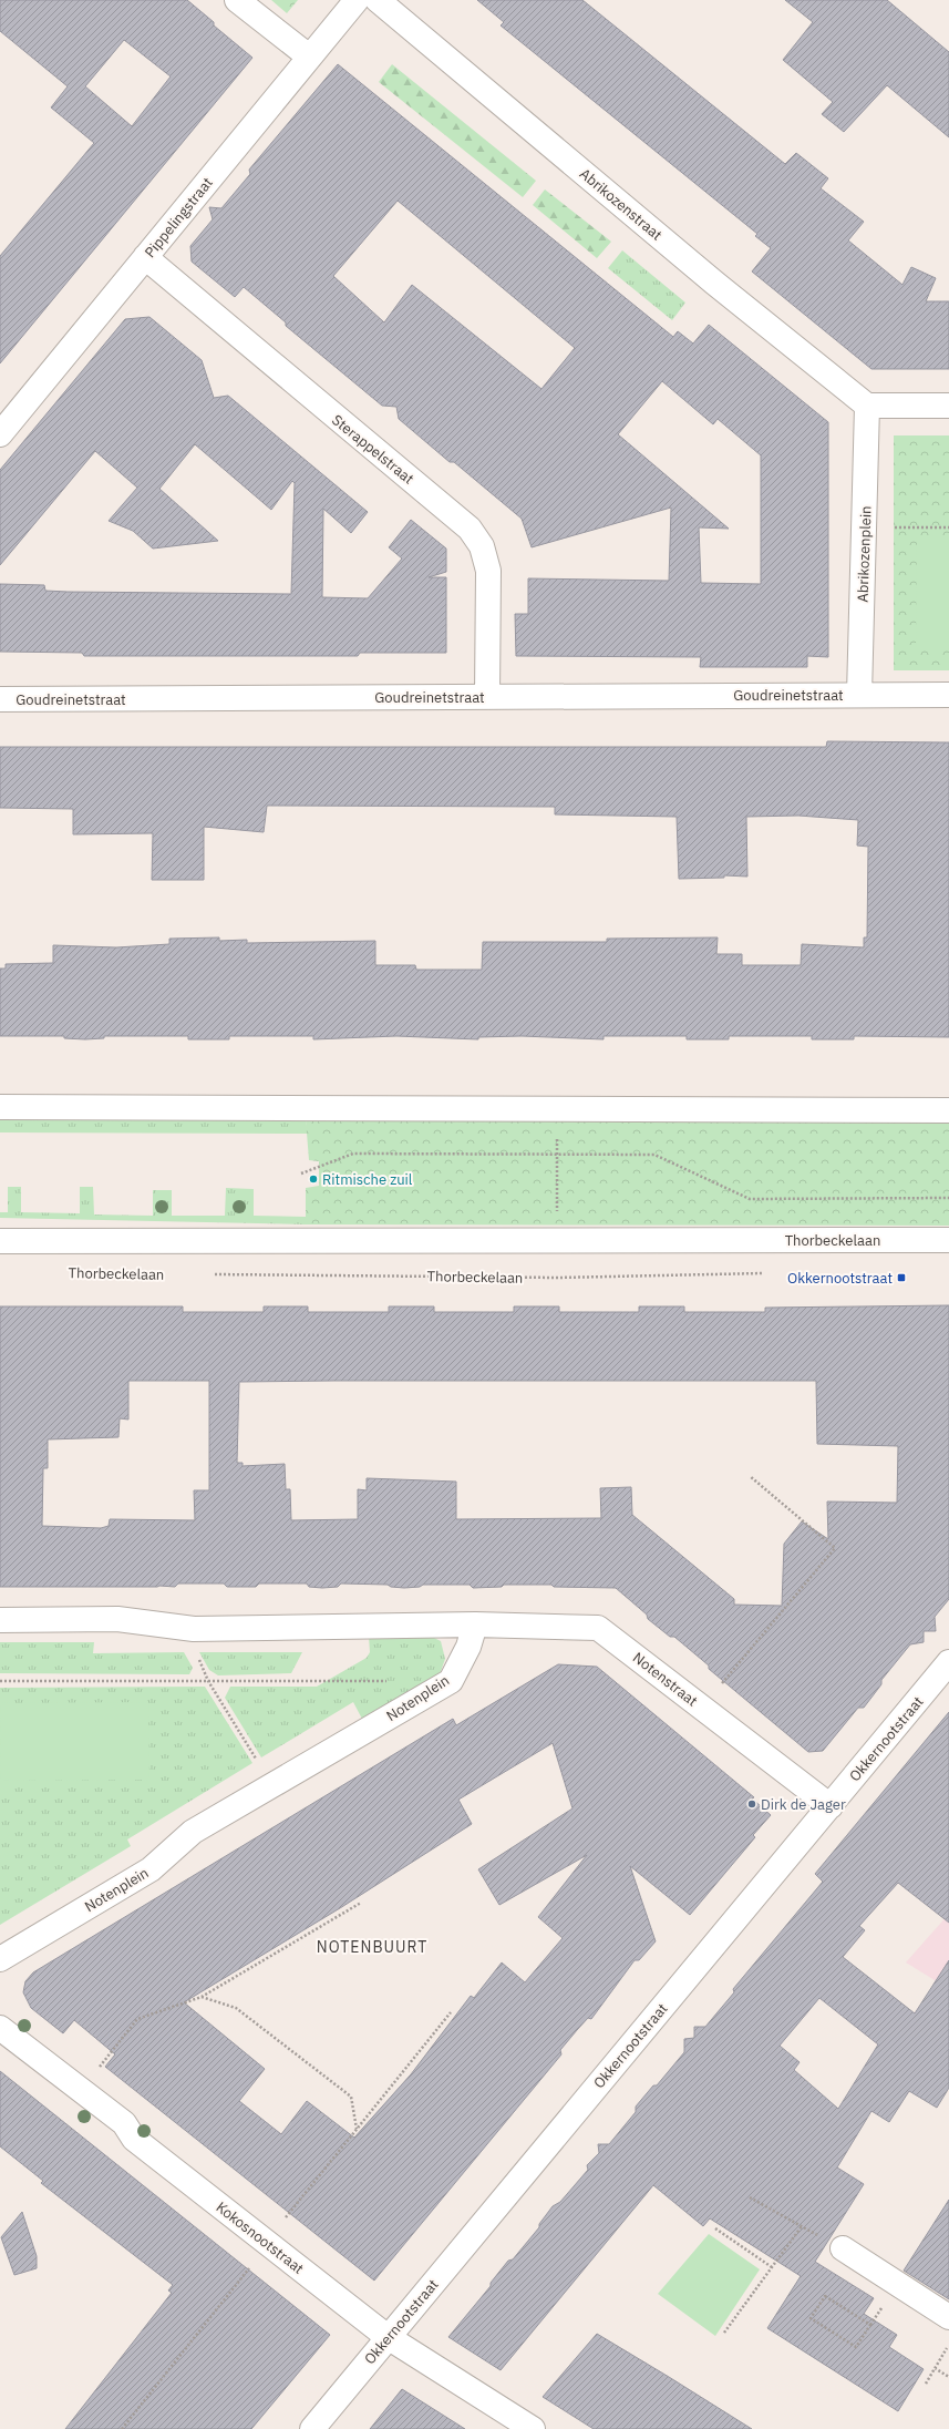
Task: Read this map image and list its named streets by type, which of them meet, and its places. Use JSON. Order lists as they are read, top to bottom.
{
  "streets": {
    "street": [
      "Abrikozenstraat",
      "Pippelingstraat",
      "Sterappelstraat",
      "Abrikozenplein",
      "Goudreinetstraat",
      "Thorbeckelaan",
      "Notenstraat",
      "Notenplein",
      "Okkernootstraat",
      "Kokosnootstraat"
    ]
  },
  "crossings": [
    ["Abrikozenstraat", "Abrikozenplein"],
    ["Pippelingstraat", "Sterappelstraat"],
    ["Sterappelstraat", "Goudreinetstraat"],
    ["Abrikozenplein", "Goudreinetstraat"],
    ["Notenstraat", "Notenplein"],
    ["Notenstraat", "Okkernootstraat"],
    ["Okkernootstraat", "Kokosnootstraat"]
  ],
  "districts": ["NOTENBUURT"],
  "places": {
    "other": ["Ritmische zuil", "Dirk de Jager"],
    "transit": ["Okkernootstraat"]
  }
}
